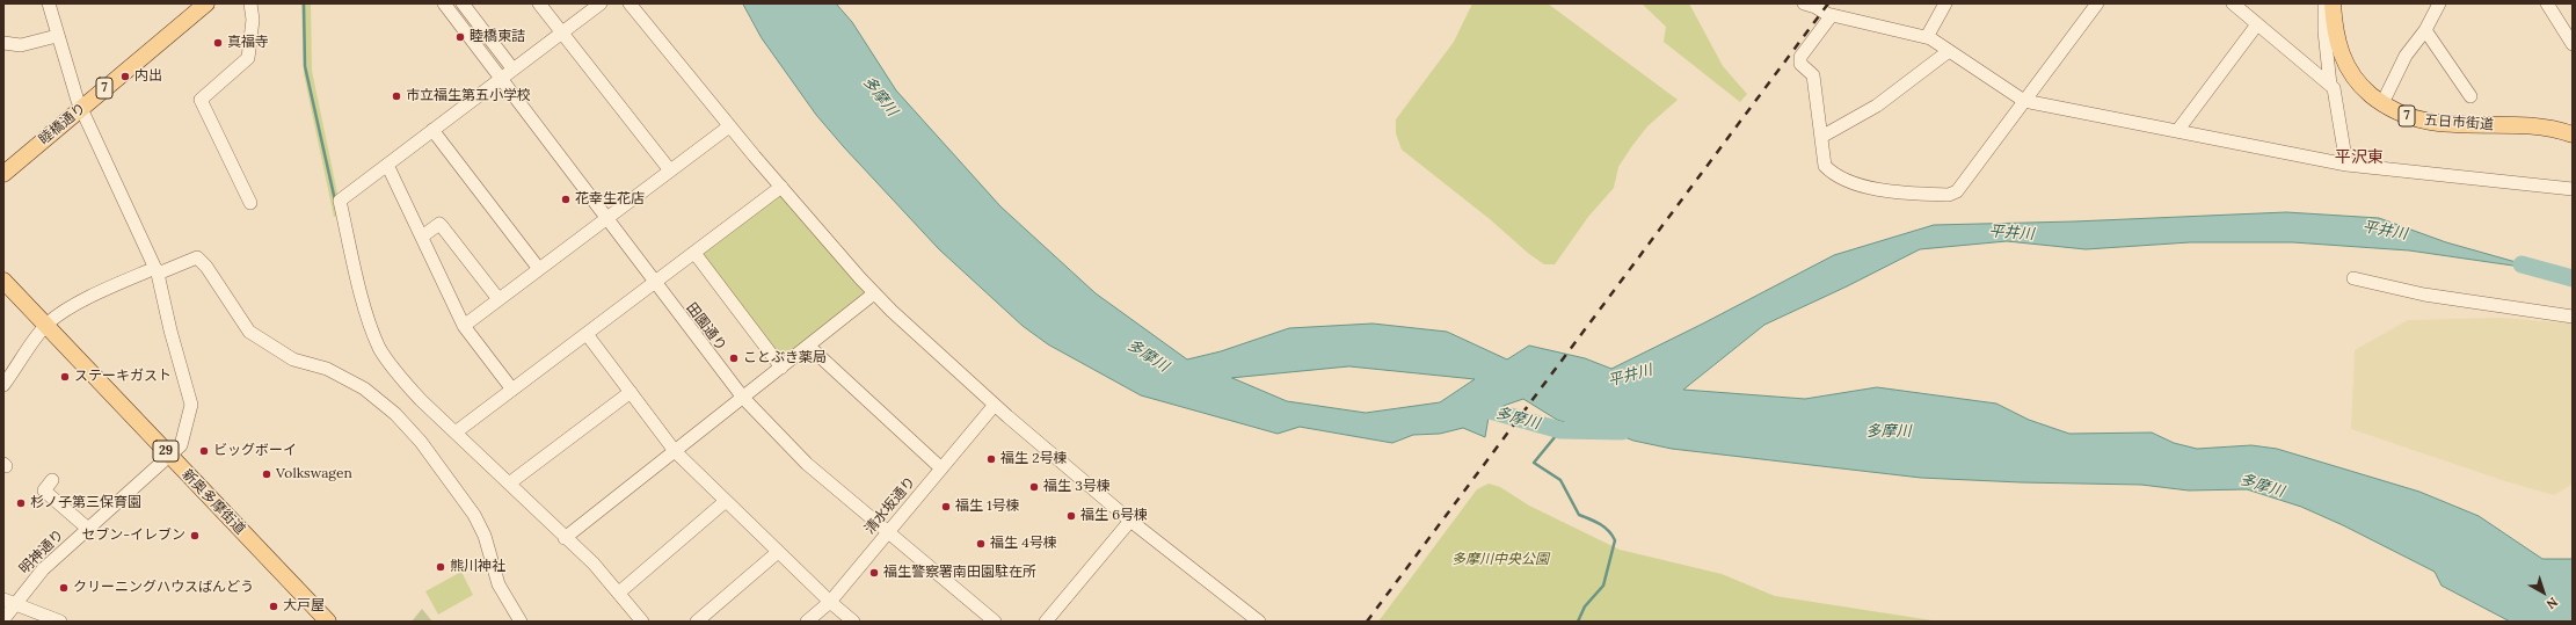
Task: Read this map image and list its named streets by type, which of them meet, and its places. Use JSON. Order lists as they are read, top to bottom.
{
  "streets": {
    "main road": [
      "7",
      "五日市街道",
      "睦橋通り",
      "29",
      "新奥多摩街道"
    ],
    "street": ["田園通り", "清水坂通り", "明神通り"]
  },
  "crossings": [
    ["睦橋通り", "明神通り"],
    ["田園通り", "清水坂通り"],
    ["新奥多摩街道", "明神通り"]
  ],
  "districts": ["平沢東"],
  "water": ["多摩川", "平井川"],
  "parks": ["多摩川中央公園"],
  "places": [
    "睦橋東詰",
    "真福寺",
    "内出",
    "市立福生第五小学校",
    "花幸生花店",
    "ことぶき薬局",
    "ステーキガスト",
    "ビッグボーイ",
    "福生 2号棟",
    "Volkswagen",
    "福生 3号棟",
    "杉ノ子第三保育園",
    "福生 1号棟",
    "福生 6号棟",
    "セブン-イレブン",
    "福生 4号棟",
    "熊川神社",
    "福生警察署南田園駐在所",
    "クリーニングハウスばんどう",
    "大戸屋"
  ],
  "north": "bottom right"
}
